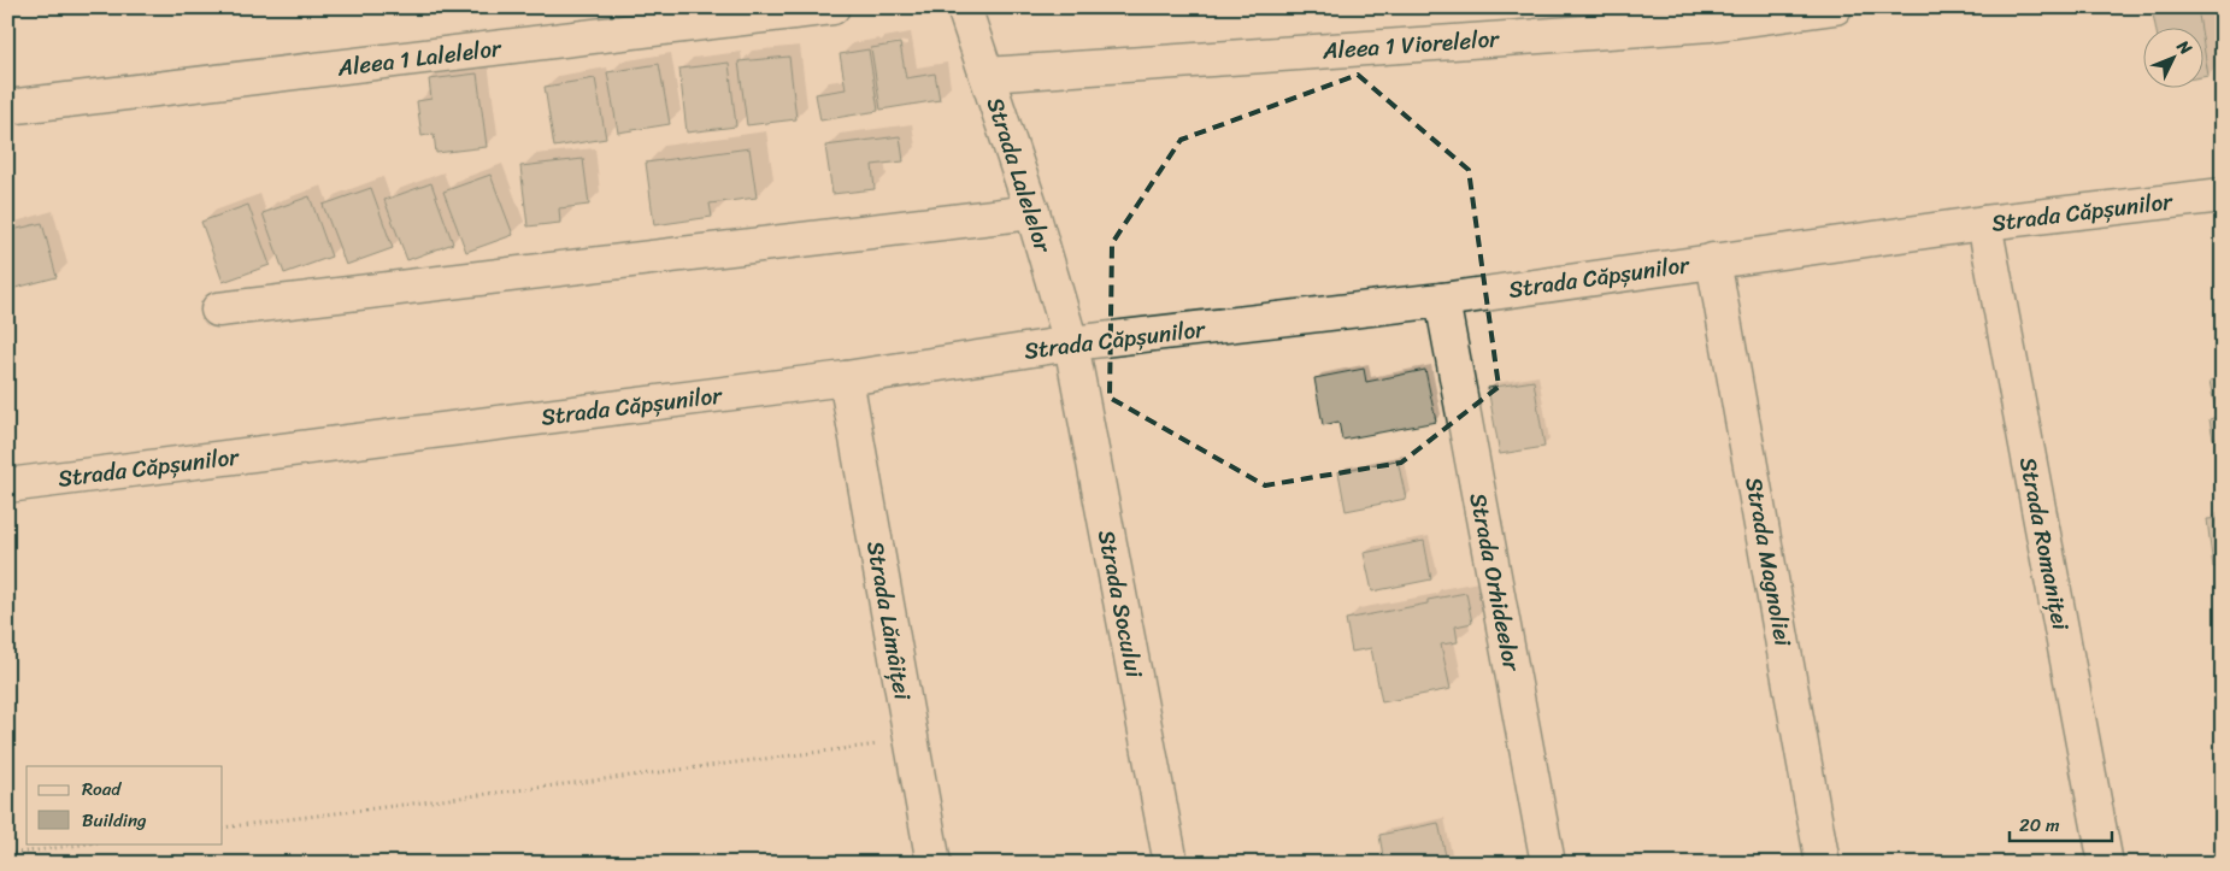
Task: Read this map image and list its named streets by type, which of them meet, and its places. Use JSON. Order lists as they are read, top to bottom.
{
  "streets": {
    "street": [
      "Aleea 1 Viorelelor",
      "Aleea 1 Lalelelor",
      "Strada Lalelelor",
      "Strada Căpșunilor",
      "Strada Romaniței",
      "Strada Magnoliei",
      "Strada Orhideelor",
      "Strada Socului",
      "Strada Lămâiței"
    ]
  },
  "crossings": [
    ["Aleea 1 Viorelelor", "Strada Lalelelor"],
    ["Strada Lalelelor", "Strada Căpșunilor"],
    ["Strada Lalelelor", "Strada Socului"],
    ["Strada Căpșunilor", "Strada Romaniței"],
    ["Strada Căpșunilor", "Strada Magnoliei"],
    ["Strada Căpșunilor", "Strada Orhideelor"],
    ["Strada Căpșunilor", "Strada Socului"],
    ["Strada Căpșunilor", "Strada Lămâiței"]
  ],
  "legend": ["Road", "Building"],
  "scale_bar": "20 m",
  "north": "top right"
}
